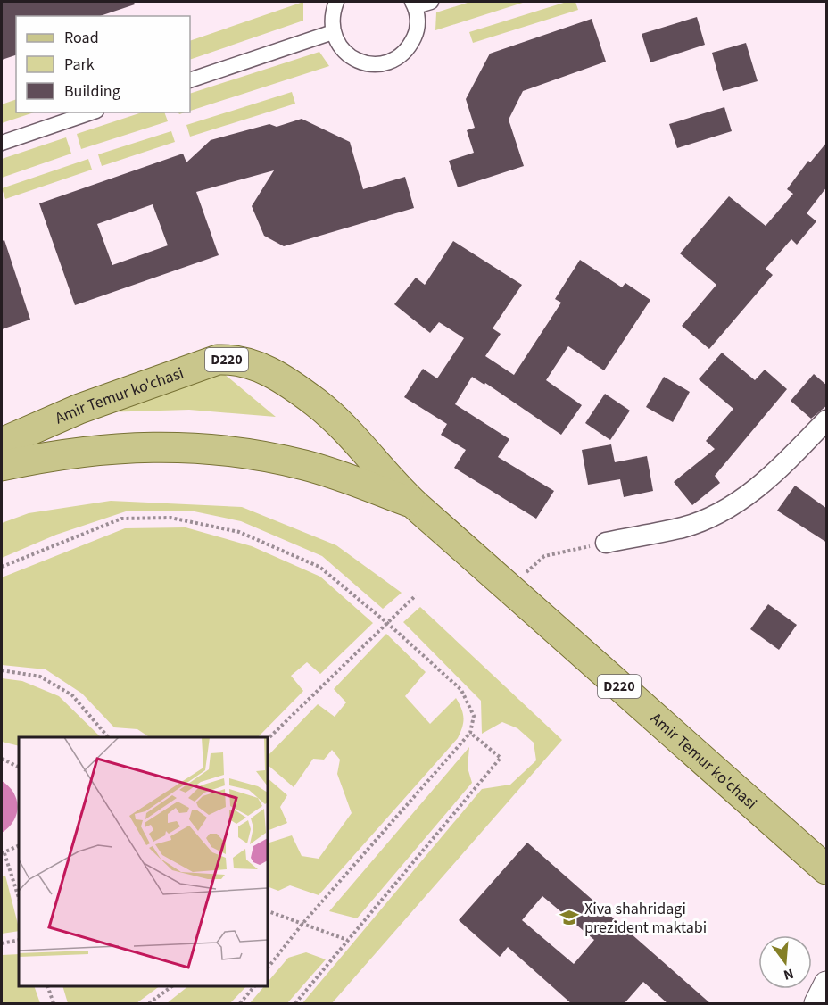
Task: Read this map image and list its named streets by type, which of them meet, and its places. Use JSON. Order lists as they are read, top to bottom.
{
  "streets": {
    "main road": ["D220", "Amir Temur ko'chasi"]
  },
  "places": {
    "school or university": ["Xiva shahridagi prezident maktabi"]
  },
  "legend": ["Road", "Park", "Building"],
  "north": "bottom"
}
